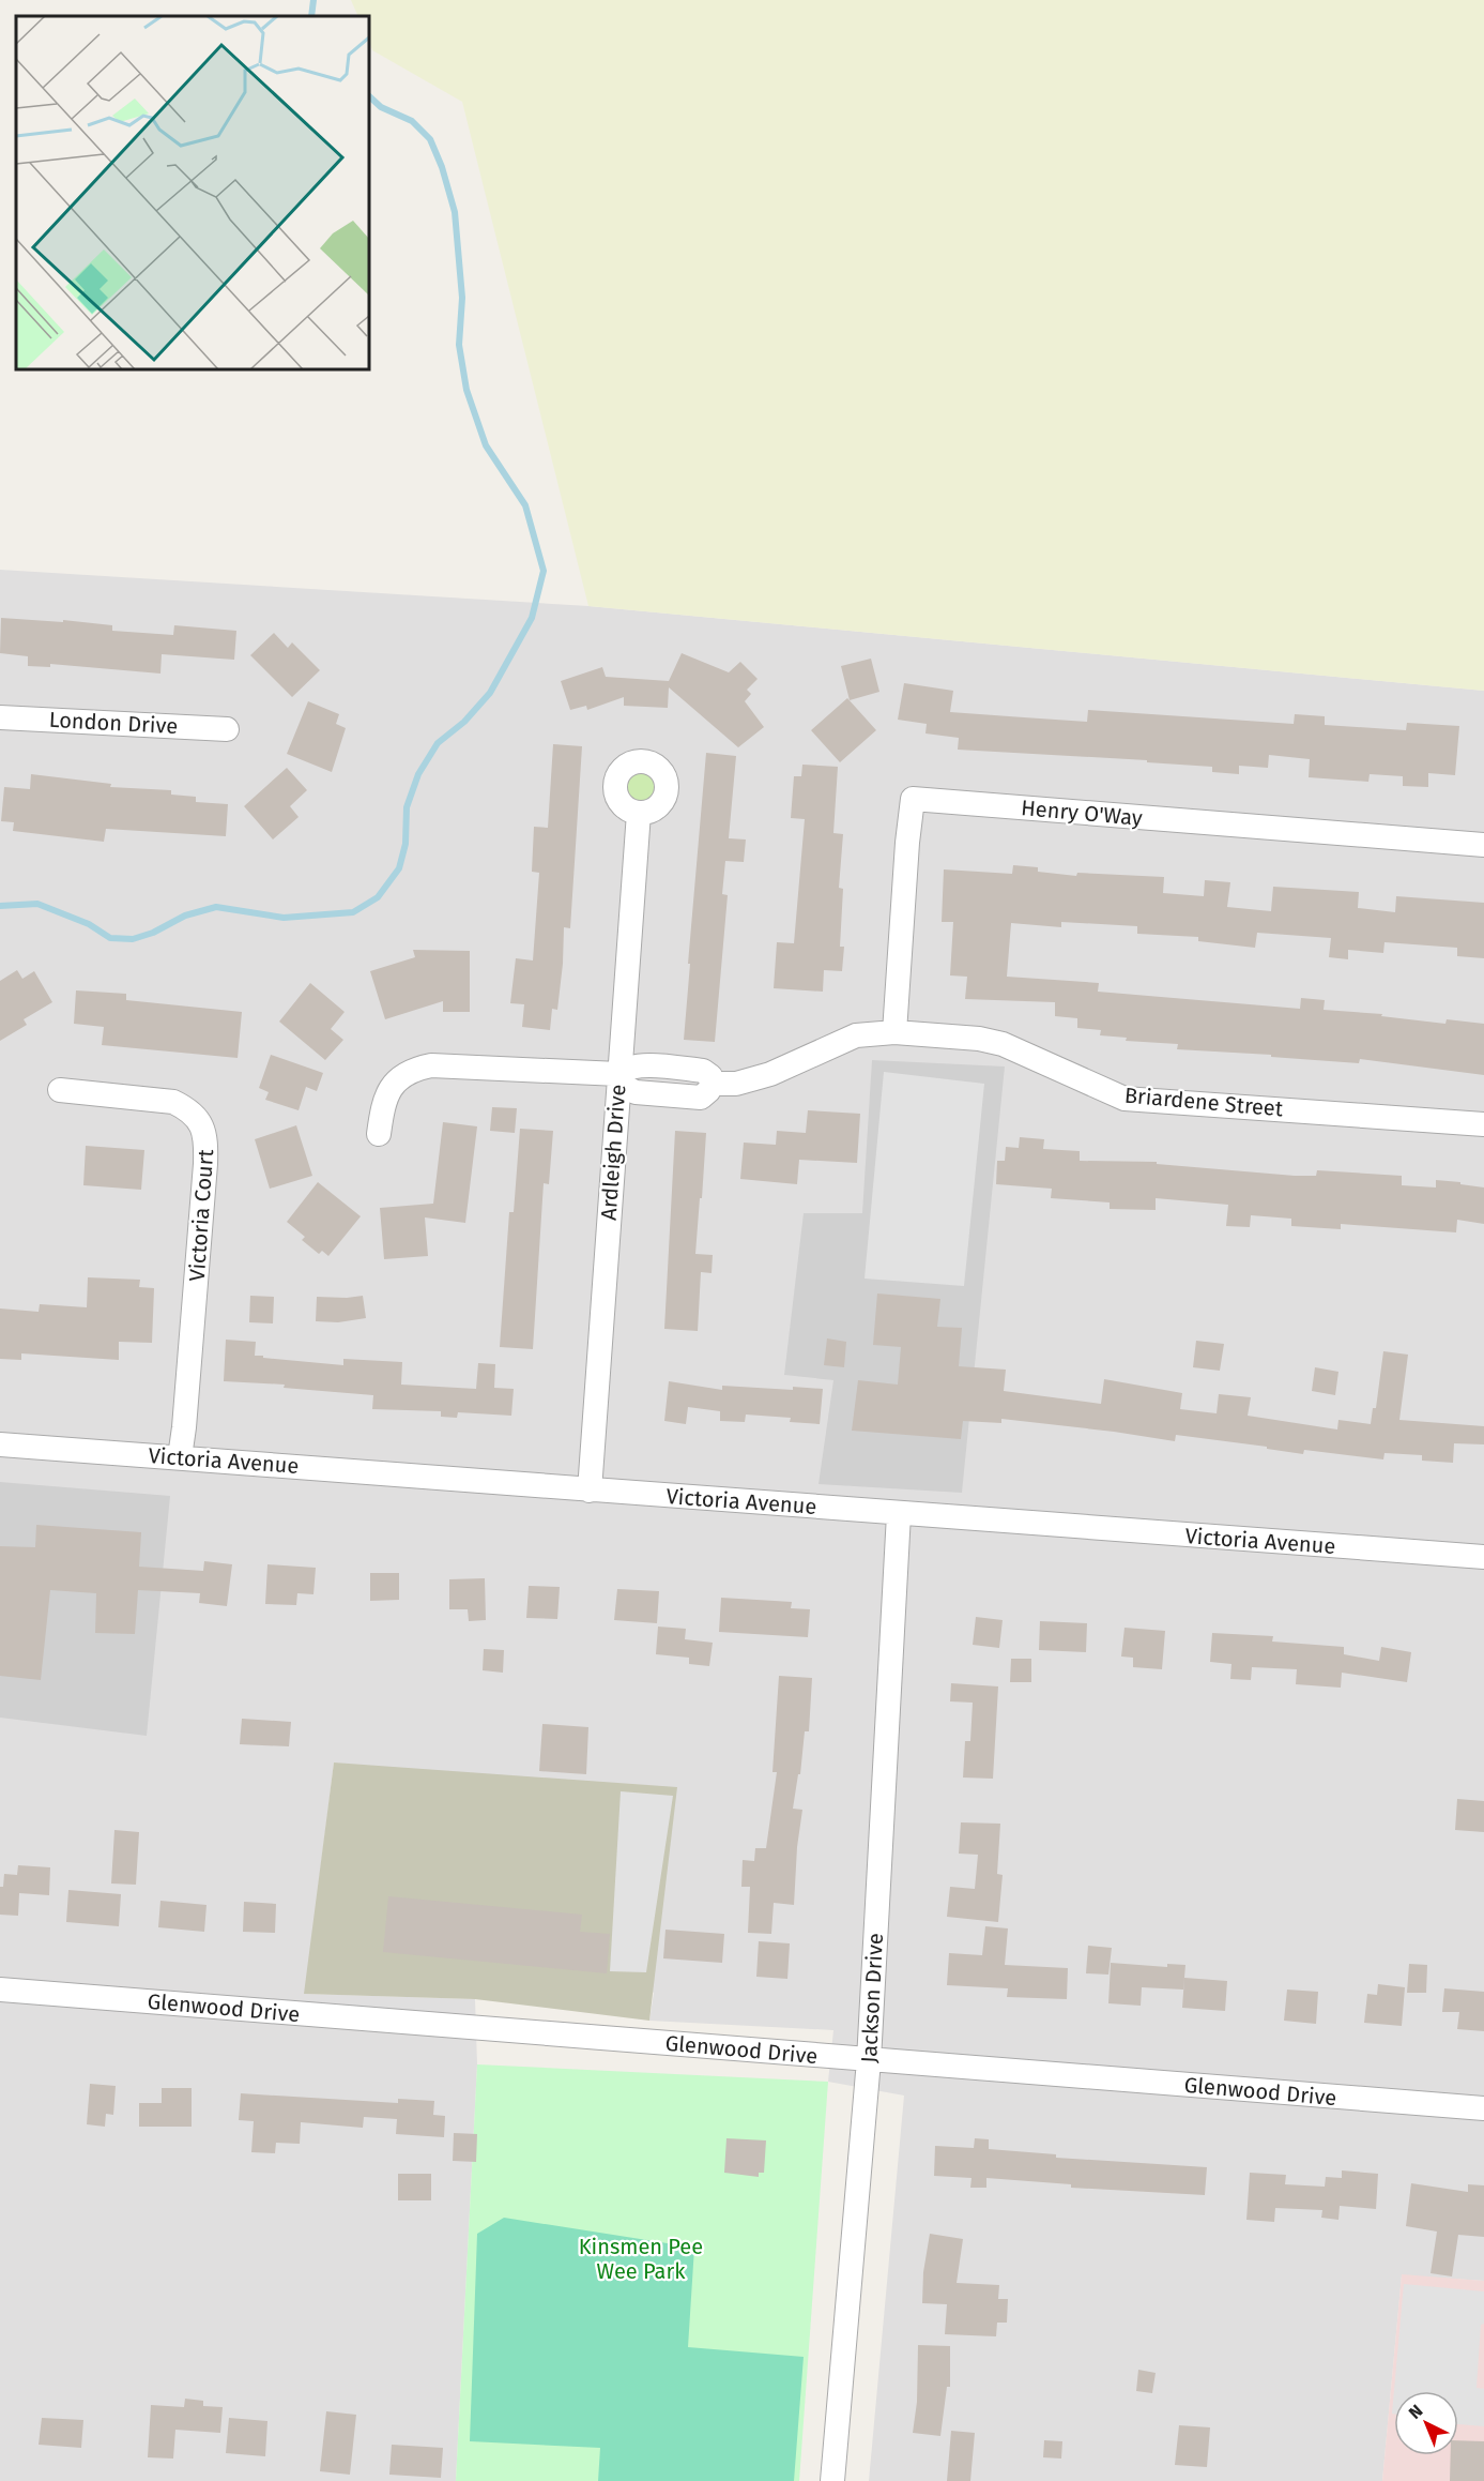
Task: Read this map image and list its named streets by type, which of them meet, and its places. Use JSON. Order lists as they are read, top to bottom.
{
  "streets": {
    "street": [
      "London Drive",
      "Henry O'Way",
      "Briardene Street",
      "Ardleigh Drive",
      "Victoria Court",
      "Victoria Avenue",
      "Jackson Drive",
      "Glenwood Drive"
    ]
  },
  "crossings": [
    ["Henry O'Way", "Briardene Street"],
    ["Briardene Street", "Ardleigh Drive"],
    ["Ardleigh Drive", "Victoria Avenue"],
    ["Victoria Court", "Victoria Avenue"],
    ["Victoria Avenue", "Jackson Drive"],
    ["Jackson Drive", "Glenwood Drive"]
  ],
  "parks": ["Kinsmen Pee Wee Park"],
  "north": "top left"
}
